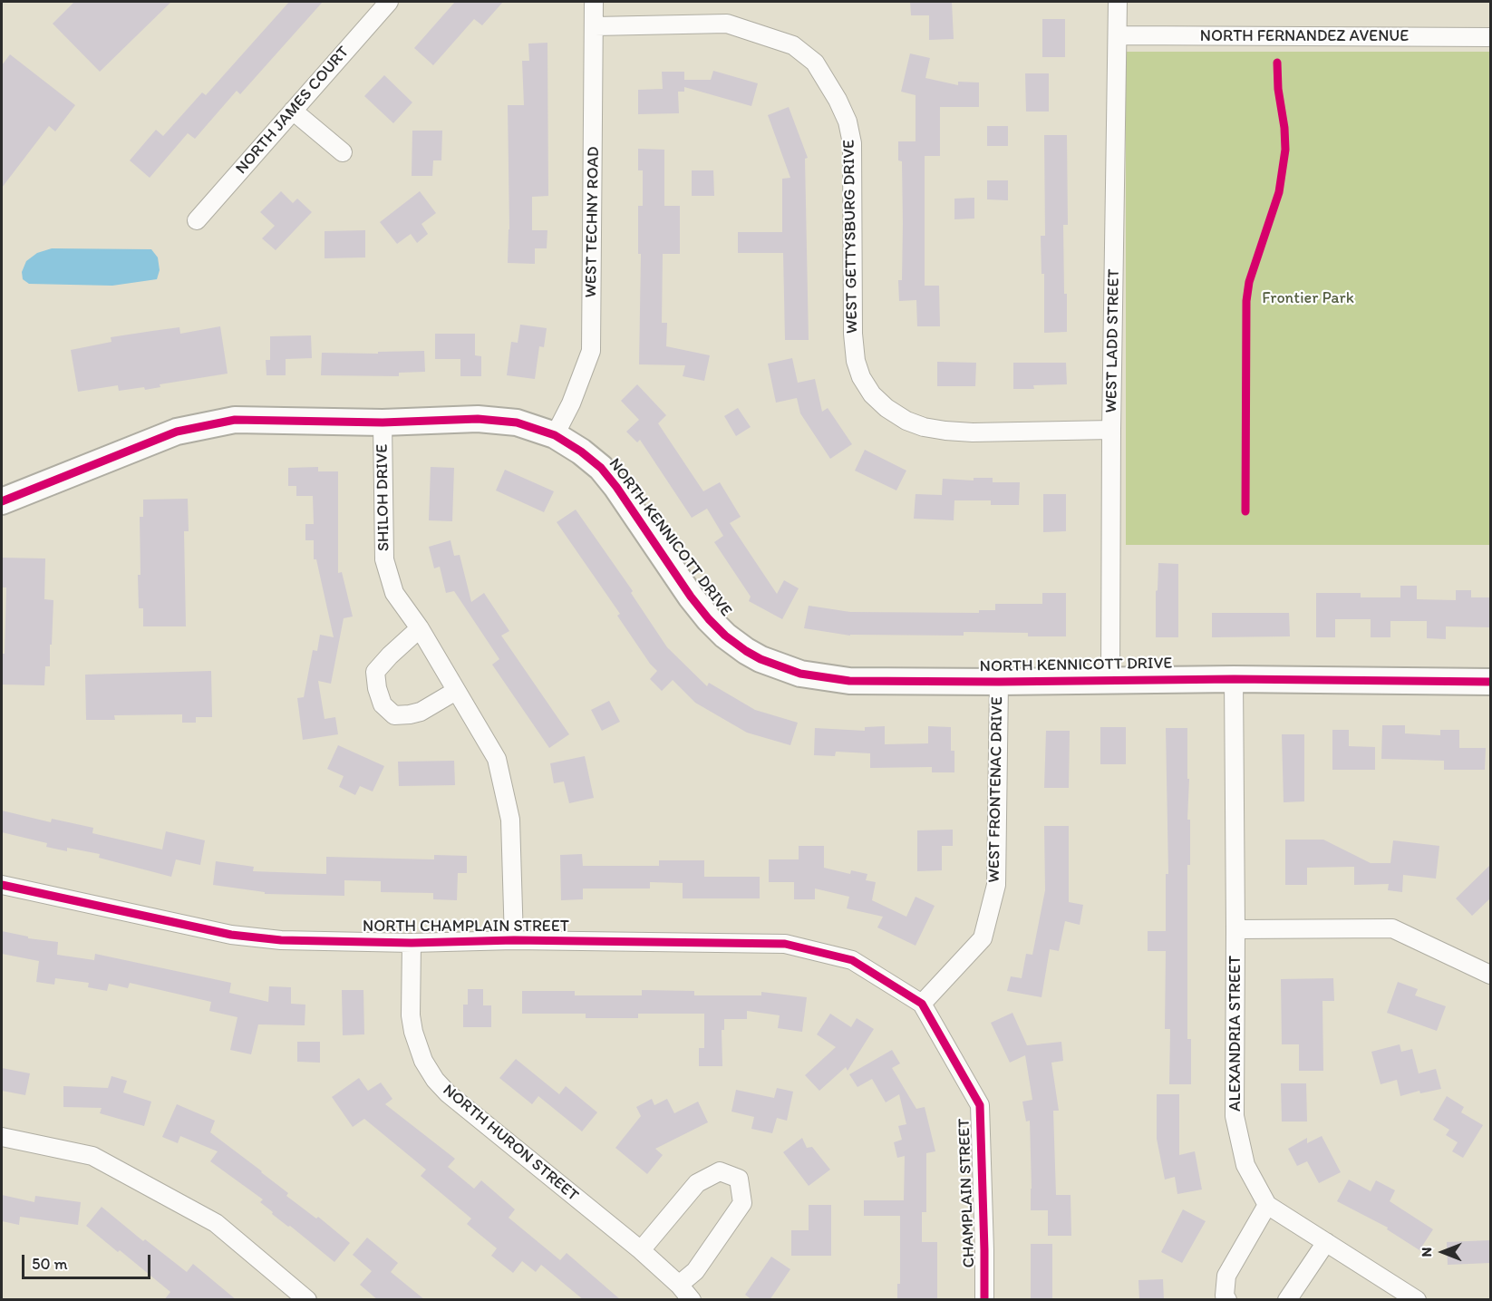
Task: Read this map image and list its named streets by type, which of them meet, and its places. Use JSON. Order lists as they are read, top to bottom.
{
  "streets": {
    "street": [
      "NORTH FERNANDEZ AVENUE",
      "NORTH JAMES COURT",
      "WEST TECHNY ROAD",
      "WEST GETTYSBURG DRIVE",
      "WEST LADD STREET",
      "SHILOH DRIVE",
      "NORTH KENNICOTT DRIVE",
      "WEST FRONTENAC DRIVE",
      "NORTH CHAMPLAIN STREET",
      "ALEXANDRIA STREET",
      "NORTH HURON STREET",
      "CHAMPLAIN STREET"
    ]
  },
  "crossings": [
    ["NORTH FERNANDEZ AVENUE", "WEST LADD STREET"],
    ["WEST TECHNY ROAD", "WEST GETTYSBURG DRIVE"],
    ["WEST TECHNY ROAD", "NORTH KENNICOTT DRIVE"],
    ["WEST GETTYSBURG DRIVE", "WEST LADD STREET"],
    ["WEST LADD STREET", "NORTH KENNICOTT DRIVE"],
    ["SHILOH DRIVE", "NORTH KENNICOTT DRIVE"],
    ["SHILOH DRIVE", "NORTH CHAMPLAIN STREET"],
    ["NORTH KENNICOTT DRIVE", "WEST FRONTENAC DRIVE"],
    ["NORTH KENNICOTT DRIVE", "ALEXANDRIA STREET"],
    ["WEST FRONTENAC DRIVE", "NORTH CHAMPLAIN STREET"],
    ["WEST FRONTENAC DRIVE", "CHAMPLAIN STREET"],
    ["NORTH CHAMPLAIN STREET", "NORTH HURON STREET"],
    ["NORTH CHAMPLAIN STREET", "CHAMPLAIN STREET"]
  ],
  "parks": ["Frontier Park"],
  "scale_bar": "50 m",
  "north": "left"
}
